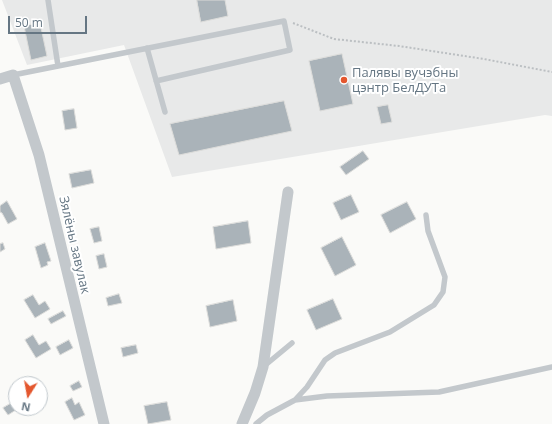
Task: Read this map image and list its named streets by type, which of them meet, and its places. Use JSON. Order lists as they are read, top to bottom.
{
  "streets": {
    "street": ["Зялёны завулак"]
  },
  "places": ["Палявы вучэбны цэнтр БелДУТа"],
  "scale_bar": "50 m",
  "north": "bottom"
}
